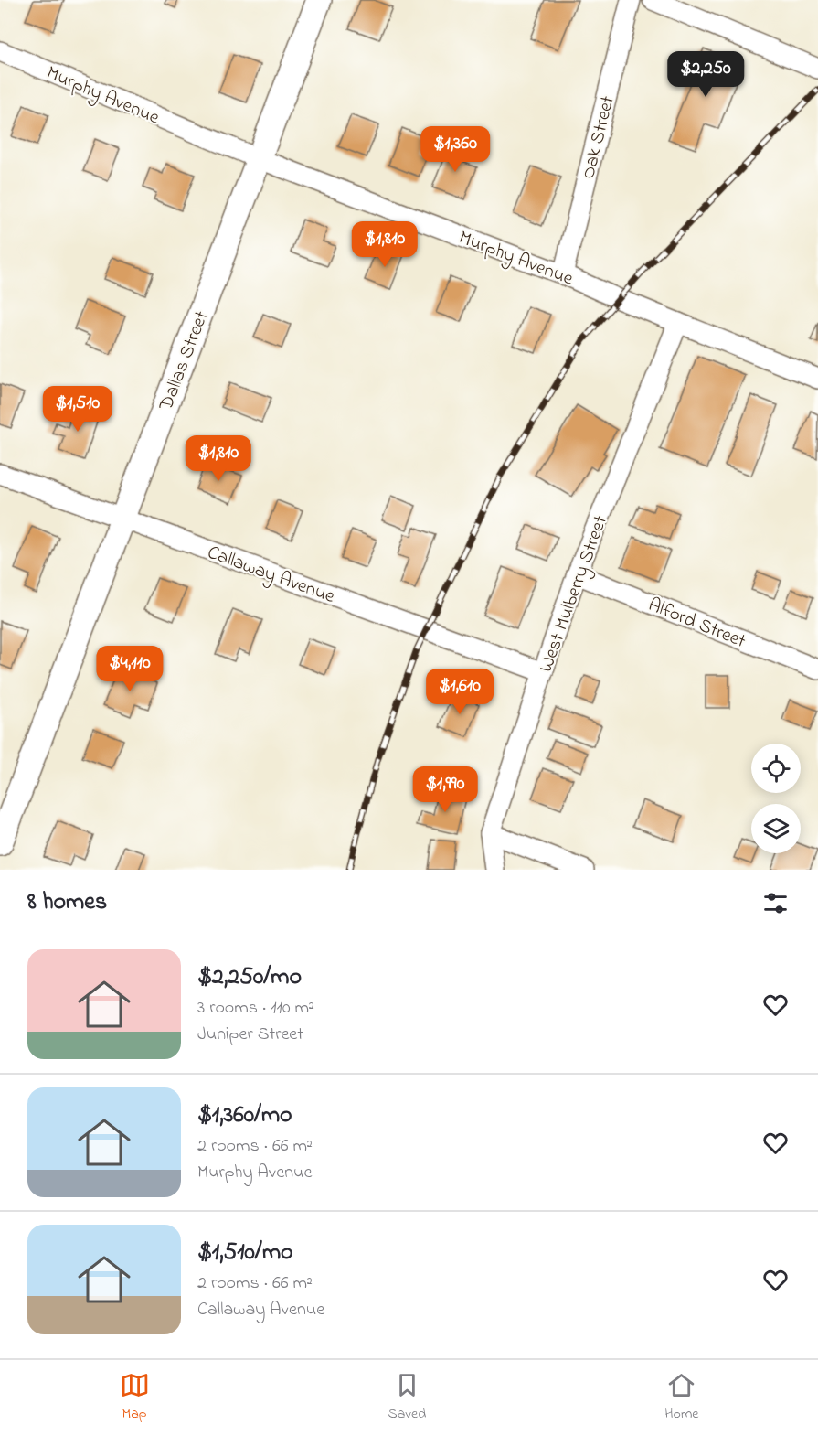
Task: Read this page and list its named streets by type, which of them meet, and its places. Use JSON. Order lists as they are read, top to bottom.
{
  "streets": {
    "street": [
      "Murphy Avenue",
      "Oak Street",
      "Dallas Street",
      "Callaway Avenue",
      "West Mulberry Street",
      "Alford Street"
    ]
  },
  "crossings": [
    ["Murphy Avenue", "Oak Street"],
    ["Murphy Avenue", "Dallas Street"],
    ["Murphy Avenue", "West Mulberry Street"],
    ["Dallas Street", "Callaway Avenue"],
    ["Callaway Avenue", "West Mulberry Street"],
    ["West Mulberry Street", "Alford Street"]
  ],
  "page": {
    "price": [
      "$2,250",
      "$1,360",
      "$1,810",
      "$1,510",
      "$1,810",
      "$4,110",
      "$1,610",
      "$1,990"
    ],
    "heading": "8 homes",
    "list": [
      {
        "name": "$2,250/mo",
        "note": "3 rooms · 110 m² · Juniper Street"
      },
      {
        "name": "$1,360/mo",
        "note": "2 rooms · 66 m² · Murphy Avenue"
      },
      {
        "name": "$1,510/mo",
        "note": "2 rooms · 66 m² · Callaway Avenue"
      }
    ],
    "tabs": ["Map", "Saved", "Home"]
  }
}
